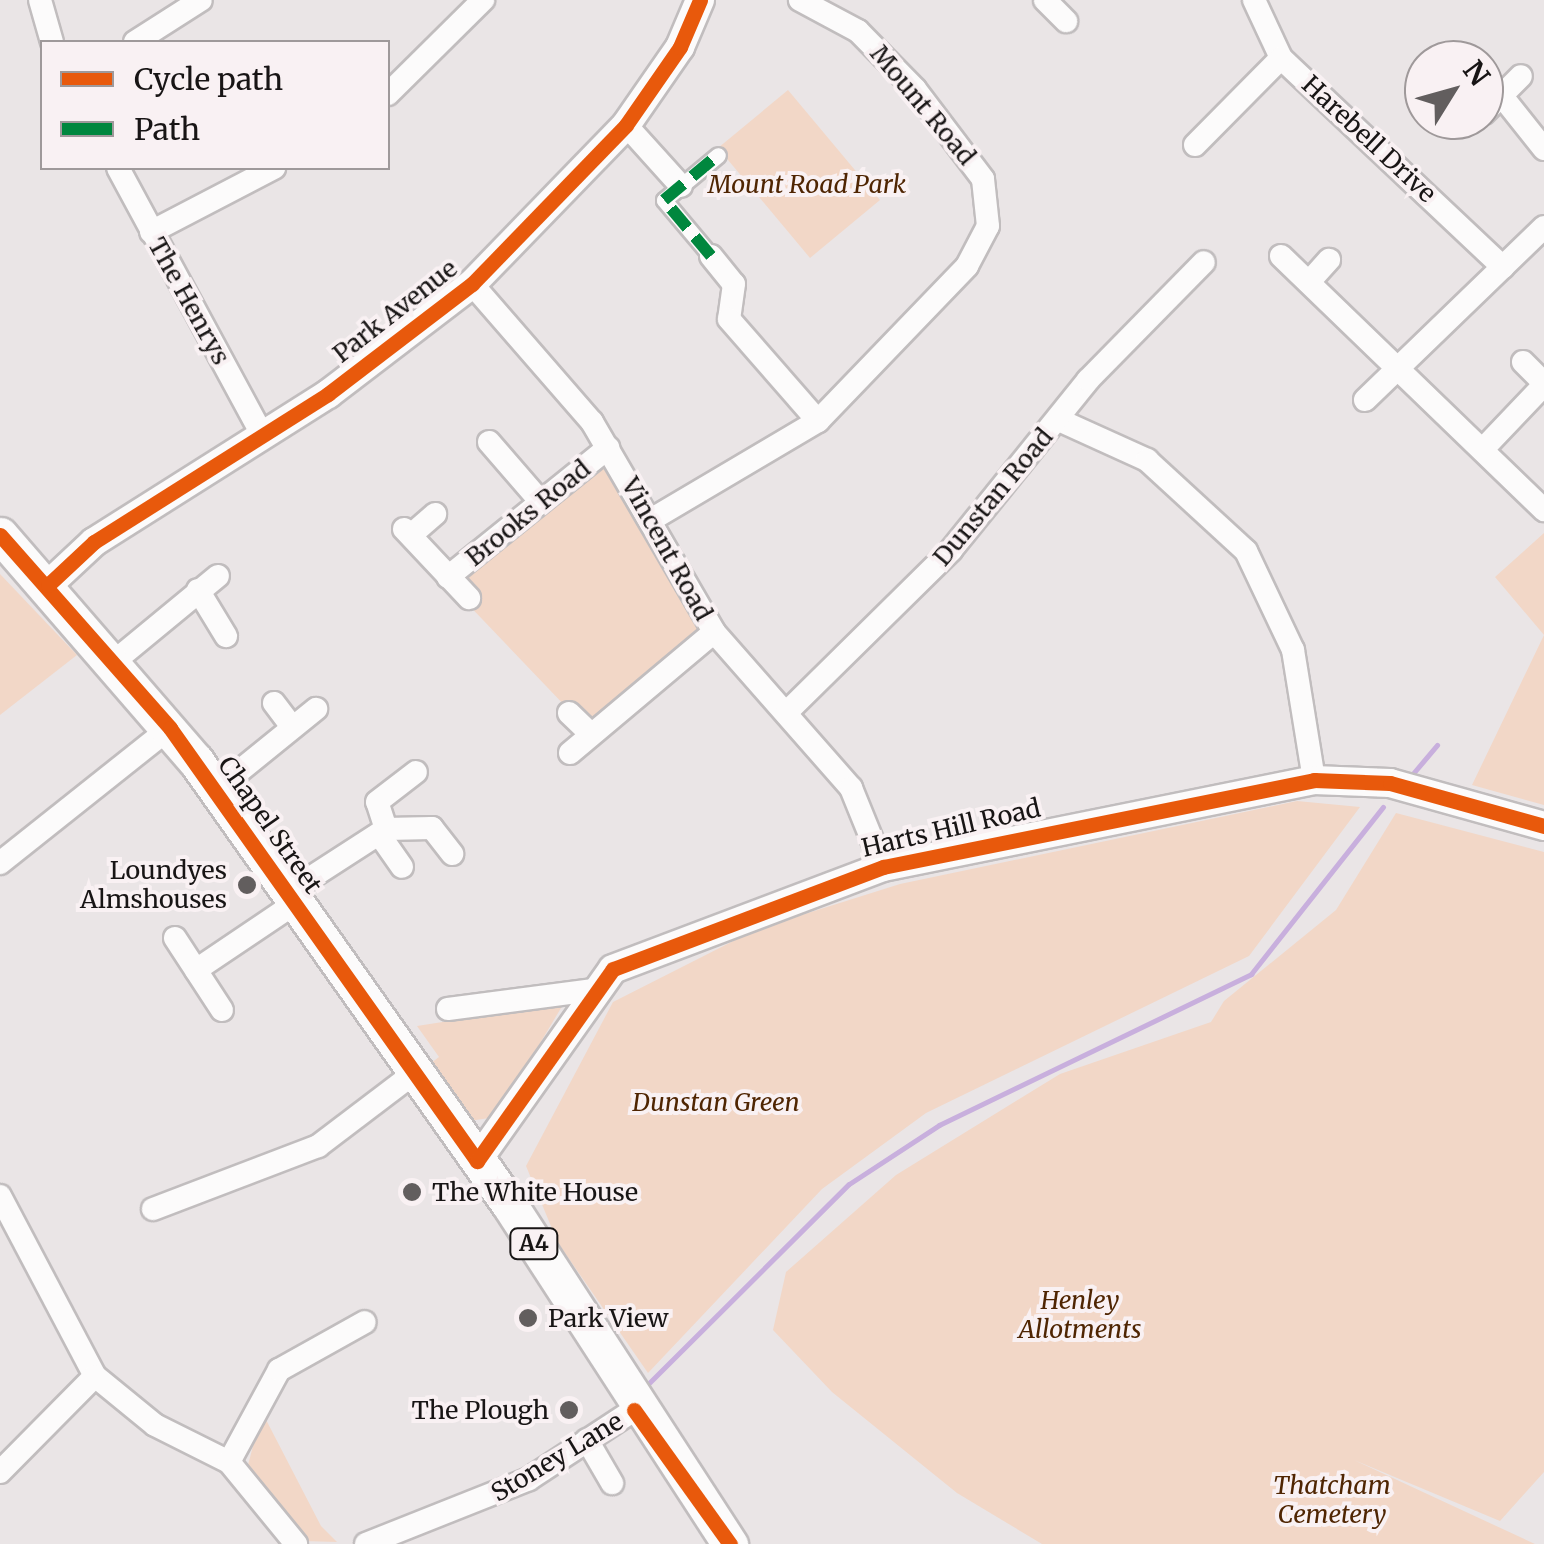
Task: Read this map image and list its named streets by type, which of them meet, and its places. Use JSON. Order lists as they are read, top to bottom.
{
  "streets": {
    "main road": ["Chapel Street", "A4"],
    "street": [
      "Mount Road",
      "Harebell Drive",
      "The Henrys",
      "Park Avenue",
      "Dunstan Road",
      "Brooks Road",
      "Vincent Road",
      "Harts Hill Road",
      "Stoney Lane"
    ]
  },
  "crossings": [
    ["Mount Road", "Vincent Road"],
    ["The Henrys", "Park Avenue"],
    ["Park Avenue", "Vincent Road"],
    ["Park Avenue", "Chapel Street"],
    ["Dunstan Road", "Vincent Road"],
    ["Brooks Road", "Vincent Road"],
    ["Vincent Road", "Harts Hill Road"],
    ["Chapel Street", "Harts Hill Road"],
    ["Chapel Street", "A4"],
    ["Harts Hill Road", "A4"],
    ["A4", "Stoney Lane"]
  ],
  "parks": [
    "Mount Road Park",
    "Dunstan Green",
    "Henley Allotments",
    "Thatcham Cemetery"
  ],
  "places": [
    "Loundyes Almshouses",
    "The White House",
    "Park View",
    "The Plough"
  ],
  "legend": ["Cycle path", "Path"],
  "north": "top right"
}
